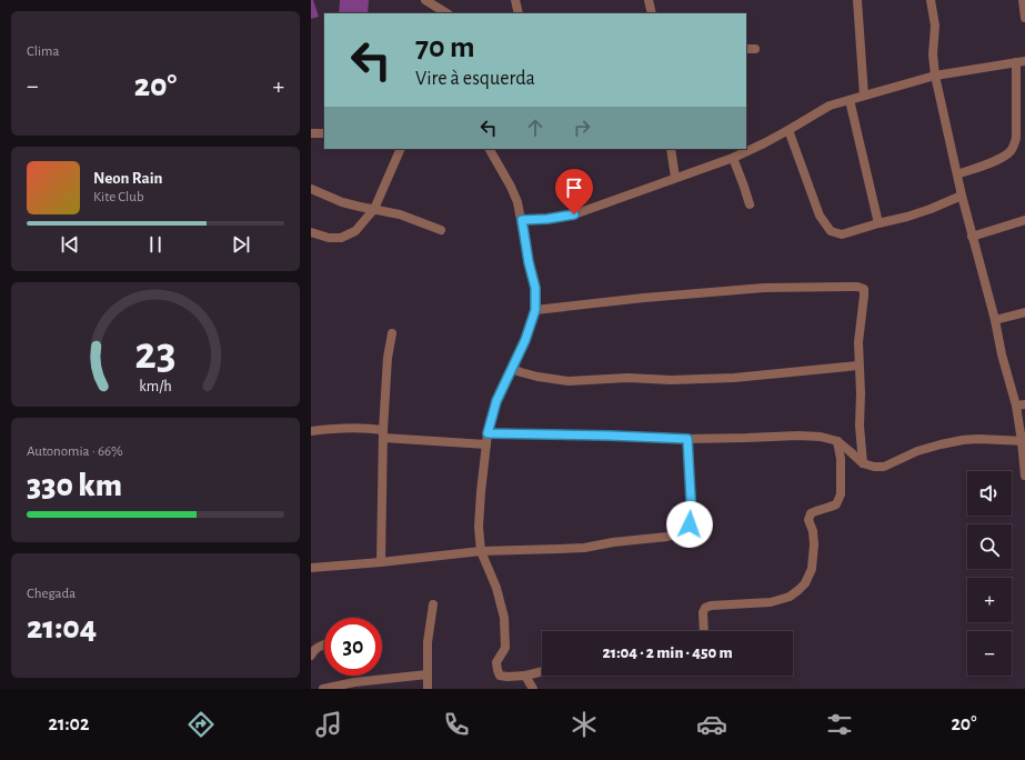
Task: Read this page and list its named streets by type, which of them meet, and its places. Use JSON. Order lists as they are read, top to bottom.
{
  "page": {
    "tile": [
      "Clima",
      ["Autonomia · 66%", "330 km"],
      ["Chegada", "21:04"]
    ],
    "turn": ["70 m", "Vire à esquerda"],
    "heat": ["−", "20°", "+"],
    "song": ["Neon Rain", "Kite Club"],
    "map_buttons": ["+", "−"],
    "limit": "30",
    "trip": "21:04 · 2 min · 450 m",
    "tabs": ["21:02", "20°"],
    "gauge": ["23", "km/h"]
  }
}
